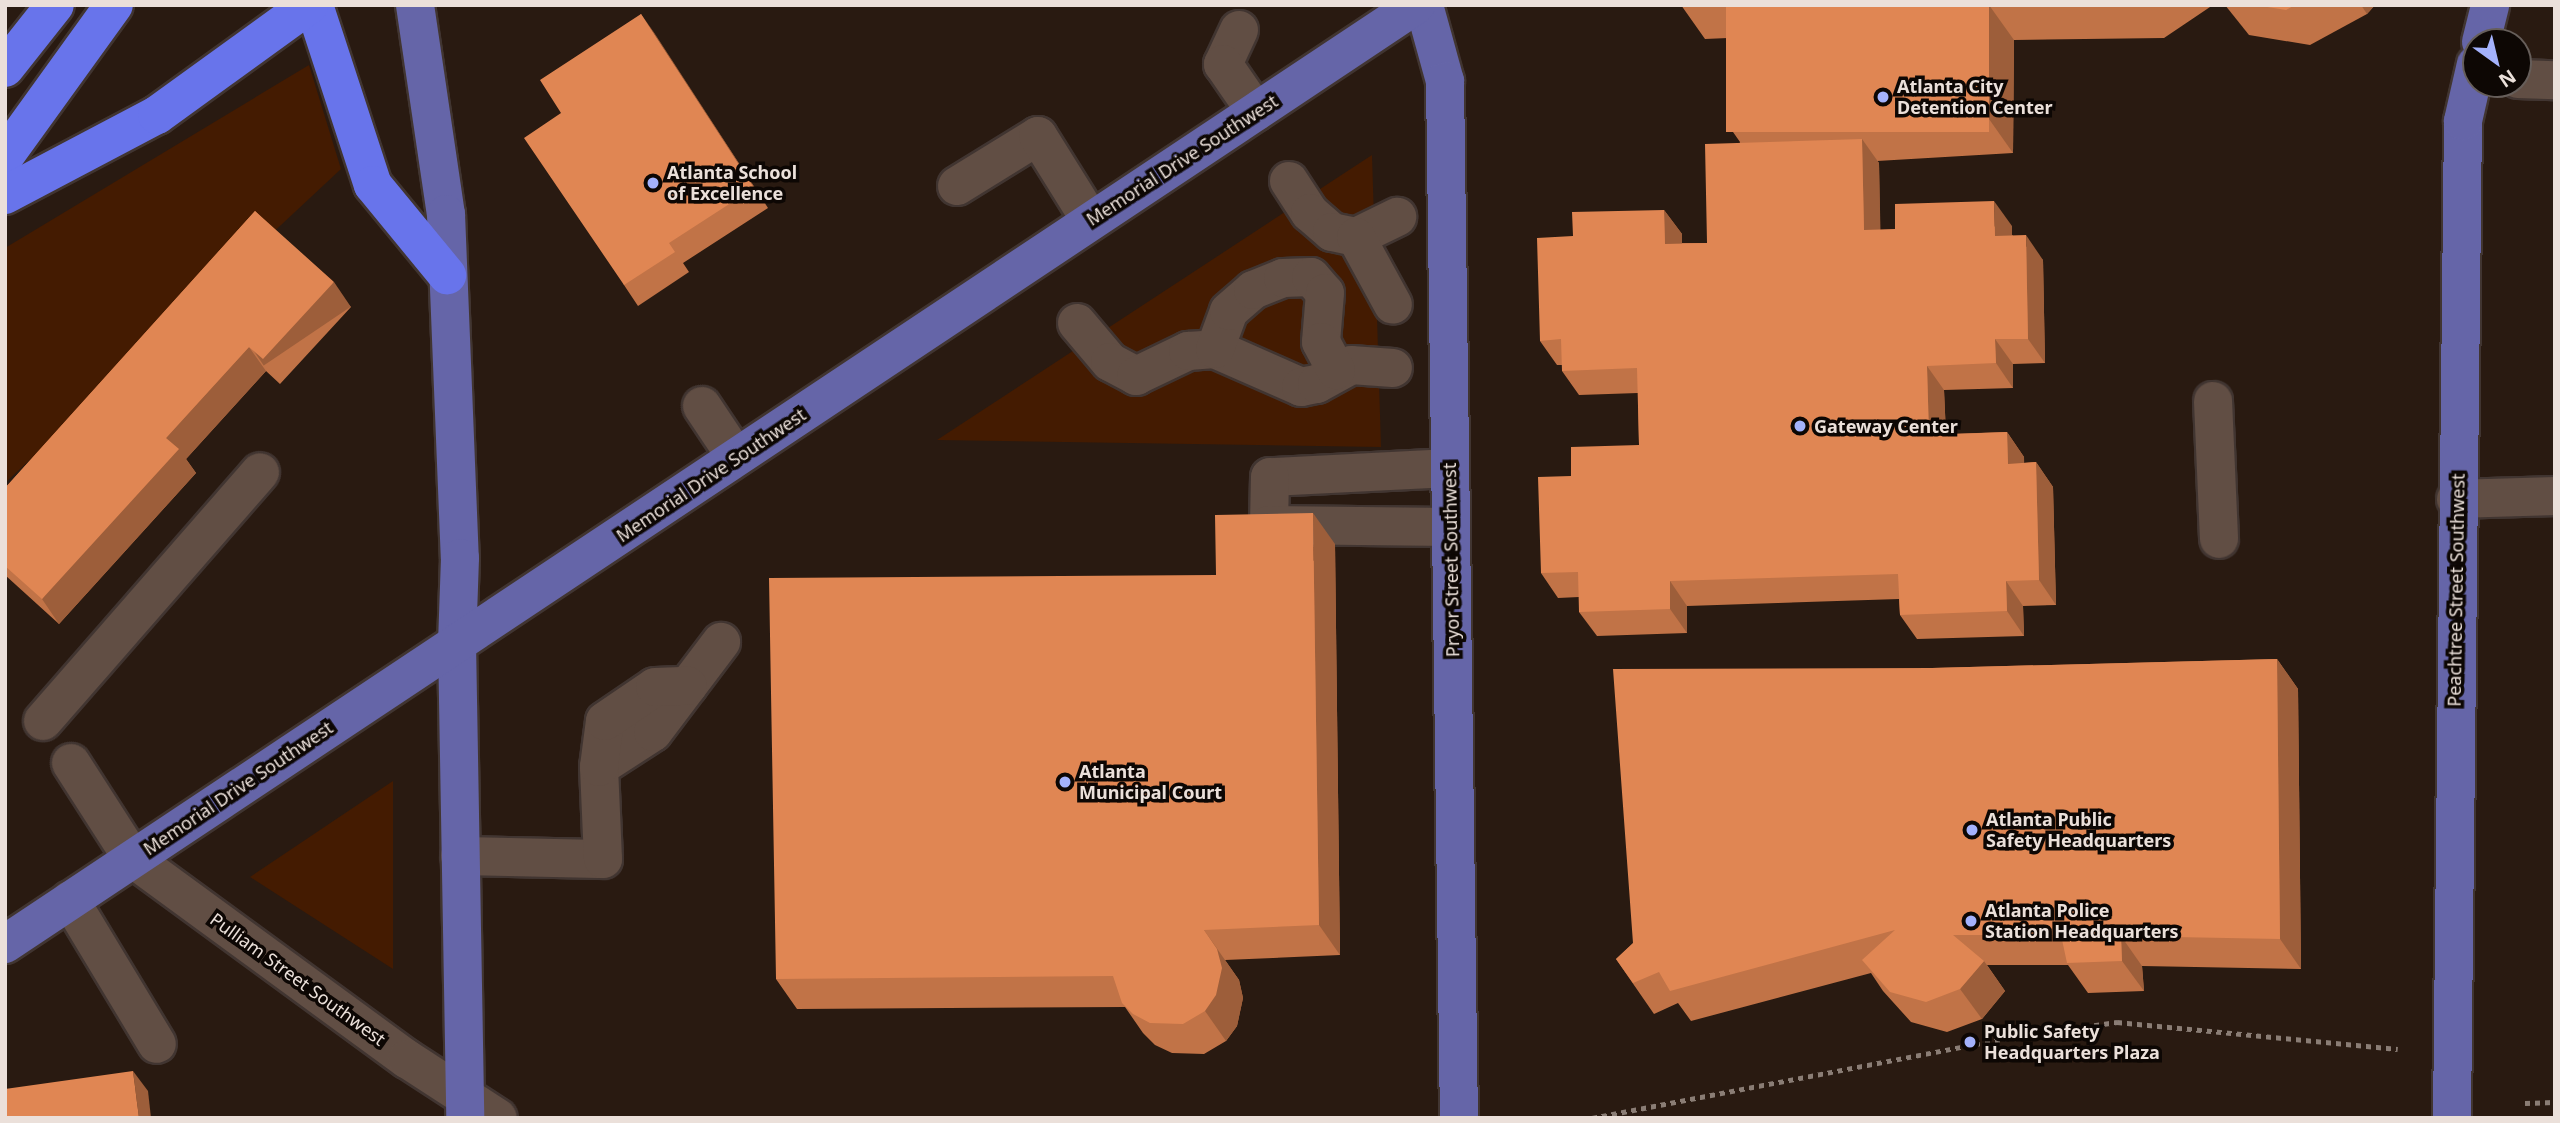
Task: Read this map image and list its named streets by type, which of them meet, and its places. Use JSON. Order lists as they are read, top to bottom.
{
  "streets": {
    "main road": ["Memorial Drive Southwest", "Pryor Street Southwest", "Peachtree Street Southwest"],
    "street": ["Pulliam Street Southwest"]
  },
  "crossings": [
    ["Memorial Drive Southwest", "Pulliam Street Southwest"]
  ],
  "places": [
    "Atlanta City Detention Center",
    "Atlanta School of Excellence",
    "Gateway Center",
    "Atlanta Municipal Court",
    "Atlanta Public Safety Headquarters",
    "Atlanta Police Station Headquarters",
    "Public Safety Headquarters Plaza"
  ],
  "north": "bottom right"
}
